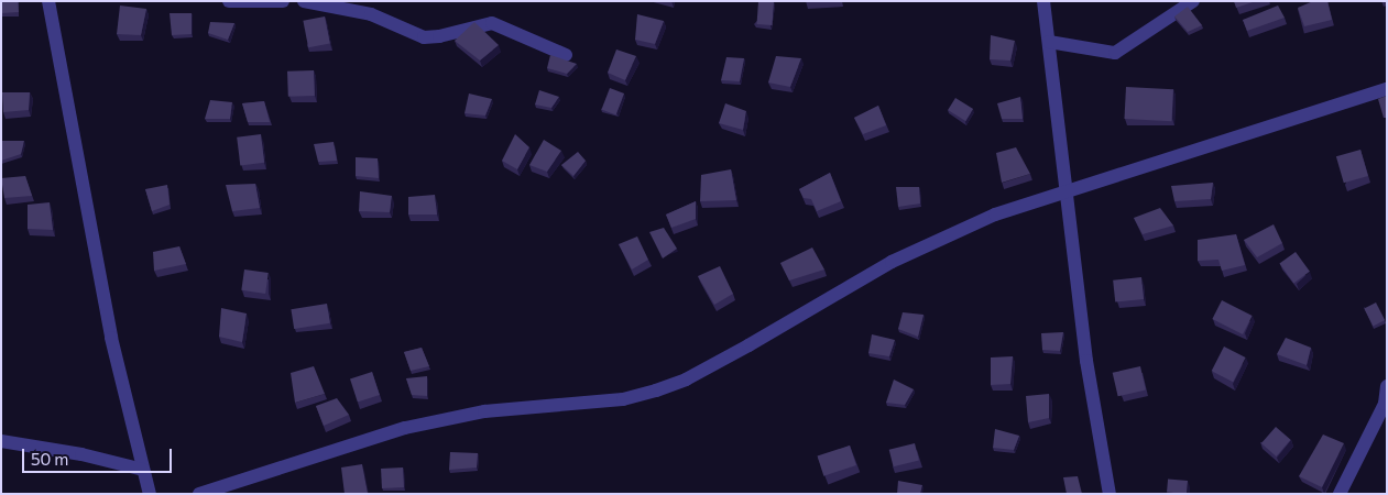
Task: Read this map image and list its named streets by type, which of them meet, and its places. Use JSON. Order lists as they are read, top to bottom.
{
  "scale_bar": "50 m"
}
